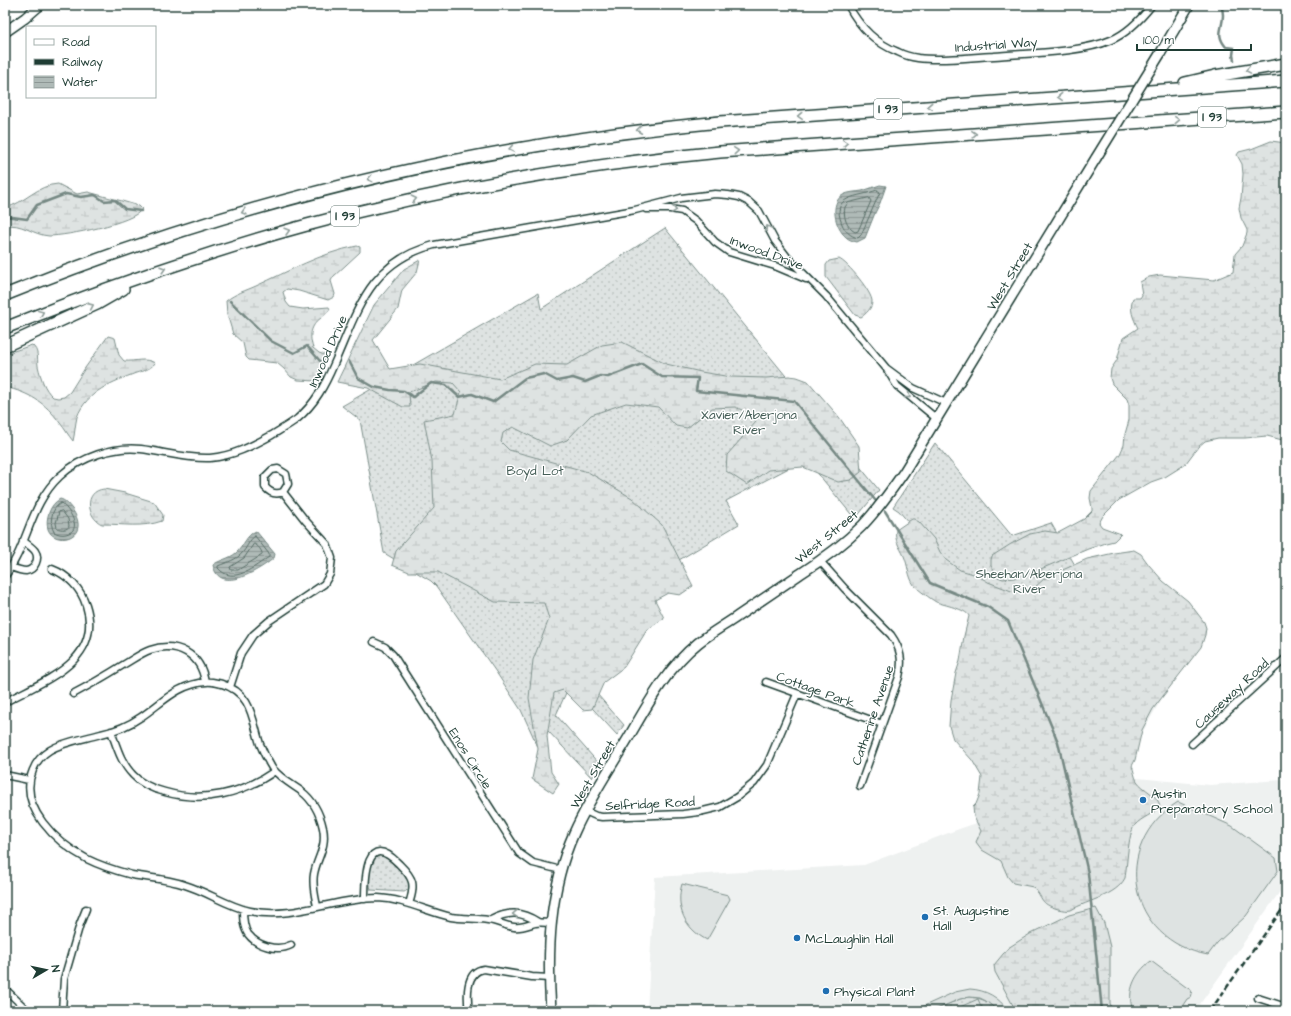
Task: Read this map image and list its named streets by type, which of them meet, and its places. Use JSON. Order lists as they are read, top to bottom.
{
  "streets": {
    "highway": ["I 93"],
    "main road": ["West Street"],
    "street": [
      "Industrial Way",
      "Inwood Drive",
      "Cottage Park",
      "Causeway Road",
      "Catherine Avenue",
      "Enos Circle",
      "Selfridge Road"
    ]
  },
  "crossings": [
    ["Inwood Drive", "West Street"],
    ["West Street", "Catherine Avenue"],
    ["West Street", "Enos Circle"],
    ["West Street", "Selfridge Road"],
    ["Cottage Park", "Catherine Avenue"],
    ["Cottage Park", "Selfridge Road"]
  ],
  "parks": ["Xavier/Aberjona River", "Boyd Lot", "Sheehan/Aberjona River"],
  "places": [
    "Austin Preparatory School",
    "St. Augustine Hall",
    "McLaughlin Hall",
    "Physical Plant"
  ],
  "legend": ["Road", "Railway", "Water"],
  "scale_bar": "100 m",
  "north": "right"
}
